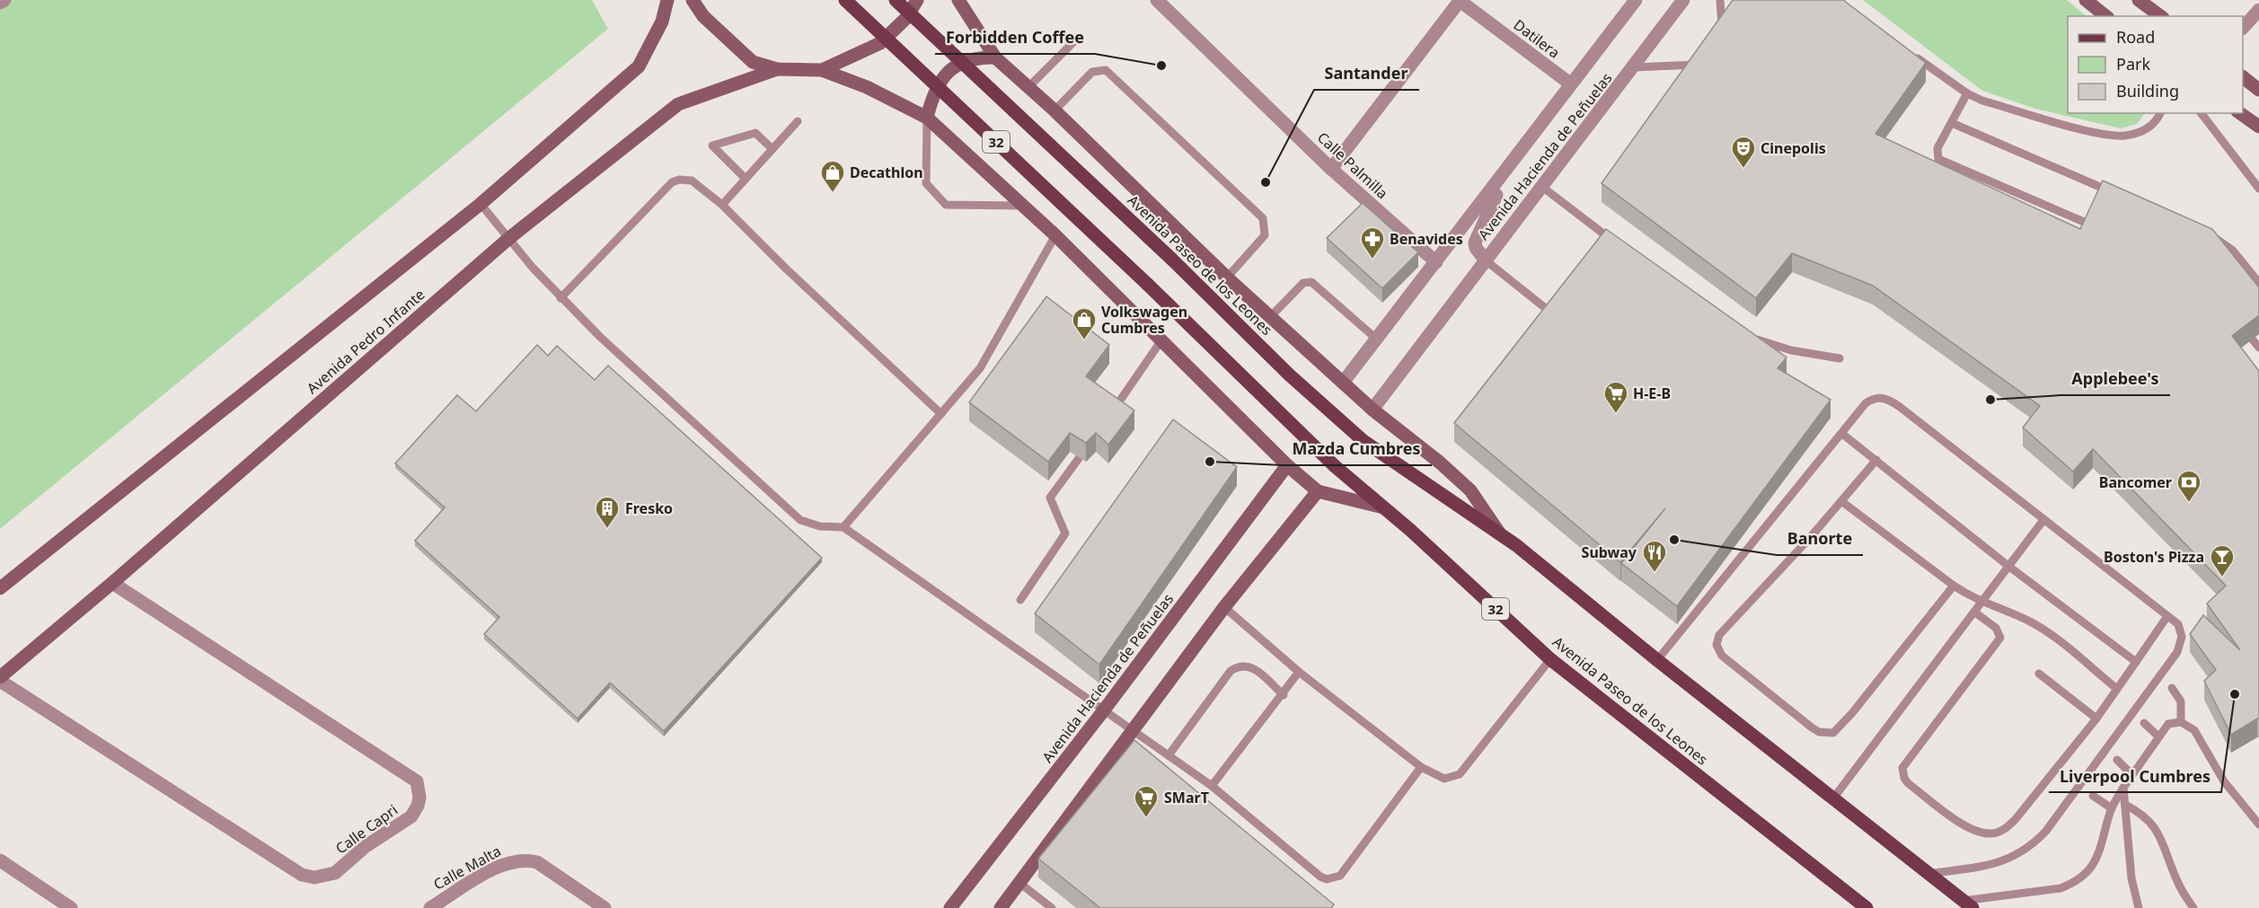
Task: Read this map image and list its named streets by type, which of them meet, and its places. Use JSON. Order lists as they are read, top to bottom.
{
  "streets": {
    "main road": ["32", "Avenida Paseo de los Leones"],
    "street": [
      "Datilera",
      "Avenida Hacienda de Peñuelas",
      "Calle Palmilla",
      "Avenida Pedro Infante",
      "Calle Capri",
      "Calle Malta"
    ]
  },
  "crossings": [
    ["Datilera", "Avenida Hacienda de Peñuelas"],
    ["Avenida Hacienda de Peñuelas", "Calle Palmilla"],
    ["Avenida Hacienda de Peñuelas", "Avenida Paseo de los Leones"],
    ["Avenida Pedro Infante", "Calle Capri"]
  ],
  "places": {
    "other": [
      "Forbidden Coffee",
      "Santander",
      "Applebee's",
      "Mazda Cumbres",
      "Banorte",
      "Liverpool Cumbres"
    ],
    "theatre": ["Cinepolis"],
    "shop": ["Decathlon", "Volkswagen Cumbres"],
    "pharmacy": ["Benavides"],
    "supermarket": ["H-E-B", "SMarT"],
    "bank": ["Bancomer"],
    "building": ["Fresko"],
    "restaurant": ["Subway"],
    "bar": ["Boston's Pizza"]
  },
  "legend": ["Road", "Park", "Building"]
}
